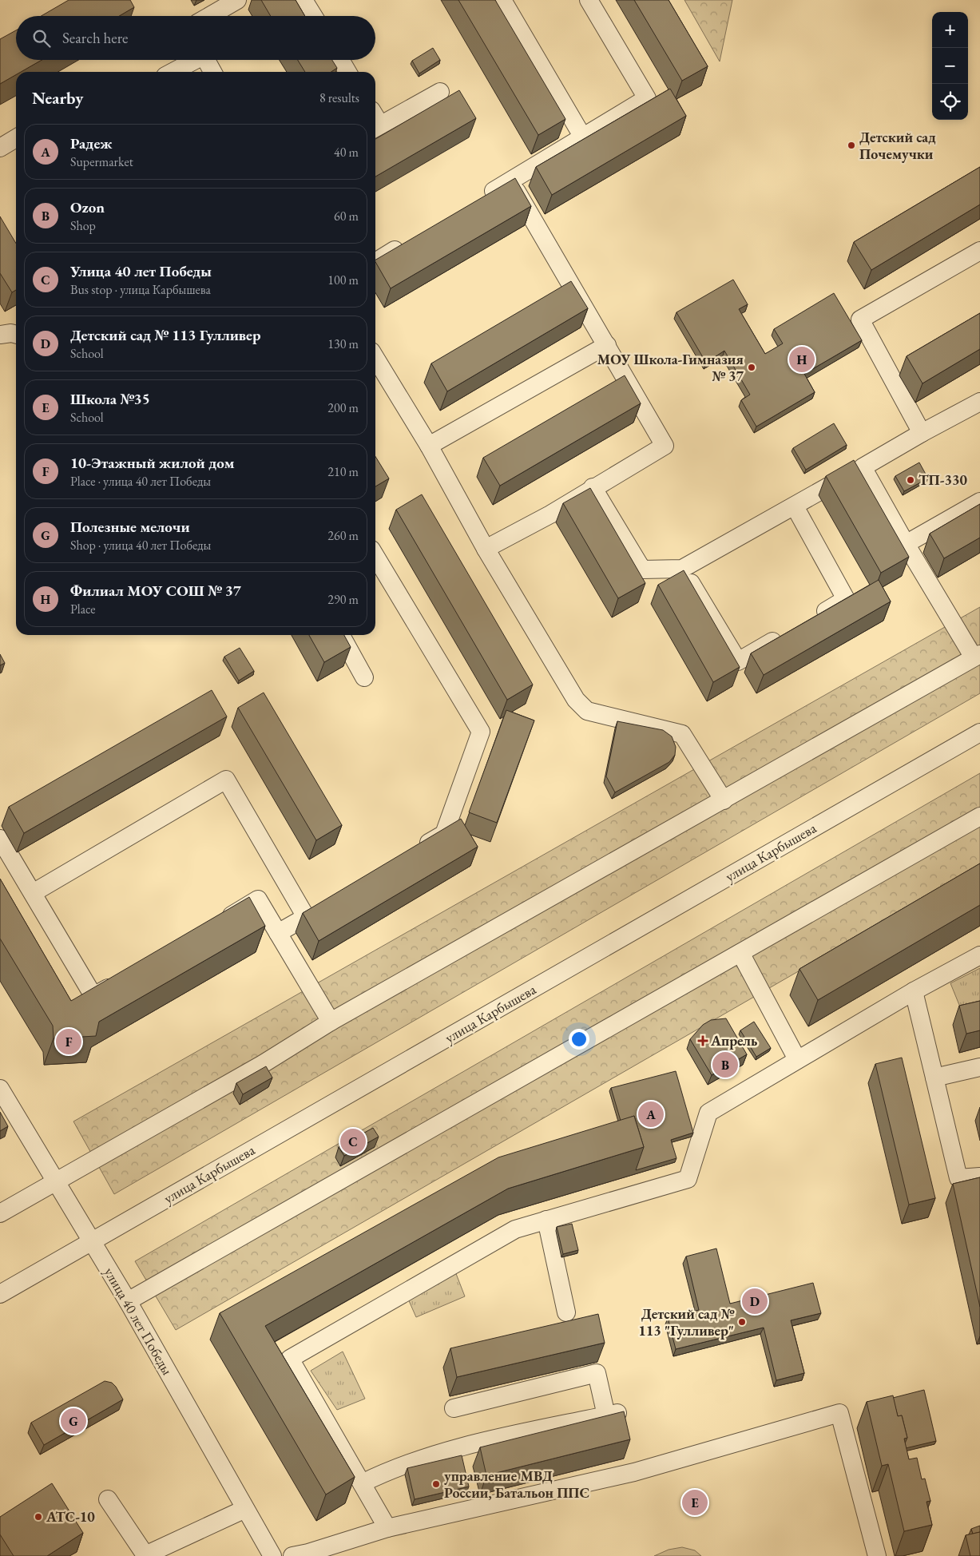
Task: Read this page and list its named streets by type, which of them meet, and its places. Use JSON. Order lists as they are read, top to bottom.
{
  "streets": {
    "street": ["улица Карбышева", "улица 40 лет Победы"]
  },
  "crossings": [
    ["улица Карбышева", "улица 40 лет Победы"]
  ],
  "places": {
    "other": [
      "Детский сад Почемучки",
      "МОУ Школа-Гимназия № 37",
      "ТП-330",
      "Детский сад № 113 \"Гулливер\"",
      "управление МВД России, Батальон ППС",
      "АТС-10"
    ],
    "health": ["Апрель"]
  },
  "page": {
    "map_buttons": ["+", "−"],
    "search": "Search here",
    "heading": ["Nearby", "8 results"],
    "list": [
      {
        "mark": "A",
        "name": "Радеж",
        "note": "Supermarket",
        "value": "40 m"
      },
      {
        "mark": "B",
        "name": "Ozon",
        "note": "Shop",
        "value": "60 m"
      },
      {
        "mark": "C",
        "name": "Улица 40 лет Победы",
        "note": "Bus stop · улица Карбышева",
        "value": "100 m"
      },
      {
        "mark": "D",
        "name": "Детский сад № 113 Гулливер",
        "note": "School",
        "value": "130 m"
      },
      {
        "mark": "E",
        "name": "Школа №35",
        "note": "School",
        "value": "200 m"
      },
      {
        "mark": "F",
        "name": "10-Этажный жилой дом",
        "note": "Place · улица 40 лет Победы",
        "value": "210 m"
      },
      {
        "mark": "G",
        "name": "Полезные мелочи",
        "note": "Shop · улица 40 лет Победы",
        "value": "260 m"
      },
      {
        "mark": "H",
        "name": "Филиал МОУ СОШ № 37",
        "note": "Place",
        "value": "290 m"
      }
    ],
    "pins": [
      "H",
      "F",
      "B",
      "A",
      "C",
      "D",
      "G",
      "E"
    ]
  }
}
